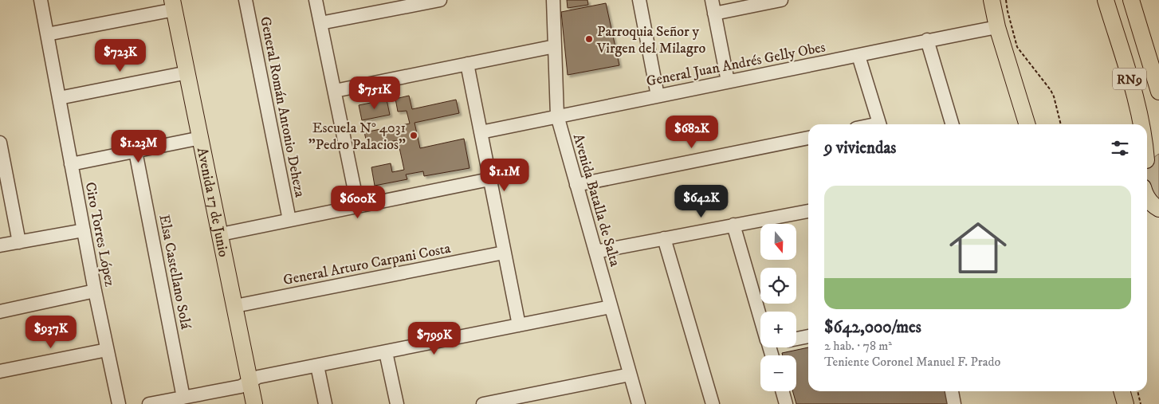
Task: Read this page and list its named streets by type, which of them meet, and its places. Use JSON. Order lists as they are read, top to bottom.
{
  "streets": {
    "main road": ["RN9", "Avenida 17 de Junio"],
    "street": [
      "General Juan Andrés Gelly Obes",
      "General Román Antonio Deheza",
      "Avenida Batalla de Salta",
      "Ciro Torres López",
      "General Arturo Carpani Costa",
      "Elsa Castellano Solá"
    ]
  },
  "crossings": [
    ["General Juan Andrés Gelly Obes", "Avenida Batalla de Salta"],
    ["Avenida 17 de Junio", "General Arturo Carpani Costa"]
  ],
  "places": ["Parroquia Señor y Virgen del Milagro", "Escuela N° 4031 \"Pedro Palacios\""],
  "north": "bottom",
  "page": {
    "price": [
      "$723K",
      "$751K",
      "$682K",
      "$1.23M",
      "$1.1M",
      "$642K",
      "$600K",
      "$937K",
      "$799K"
    ],
    "heading": "9 viviendas",
    "list": [
      {
        "name": "$642,000/mes",
        "note": "2 hab. · 78 m² · Teniente Coronel Manuel F. Prado"
      }
    ],
    "map_buttons": ["+", "−"]
  }
}
